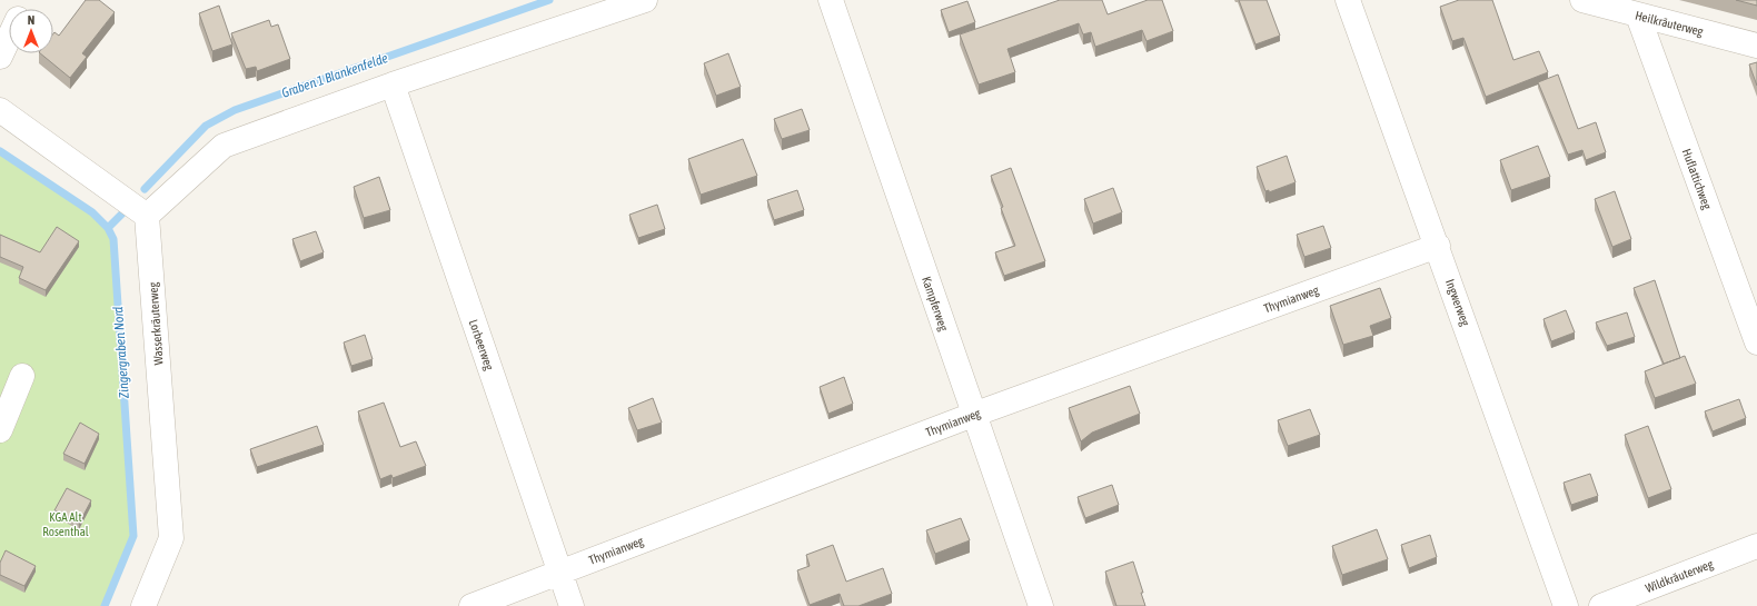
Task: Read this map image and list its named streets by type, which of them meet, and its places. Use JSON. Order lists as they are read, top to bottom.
{
  "streets": {
    "lane": [
      "Heilkräuterweg",
      "Huflattichweg",
      "Thymianweg",
      "Ingwerweg",
      "Kampferweg",
      "Wasserkräuterweg",
      "Lorbeerweg",
      "Wildkräuterweg"
    ]
  },
  "crossings": [
    ["Heilkräuterweg", "Huflattichweg"],
    ["Thymianweg", "Ingwerweg"],
    ["Thymianweg", "Kampferweg"],
    ["Thymianweg", "Lorbeerweg"]
  ],
  "water": ["Graben 1 Blankenfelde", "Zingergraben Nord"],
  "parks": ["KGA Alt Rosenthal"],
  "north": "top"
}
